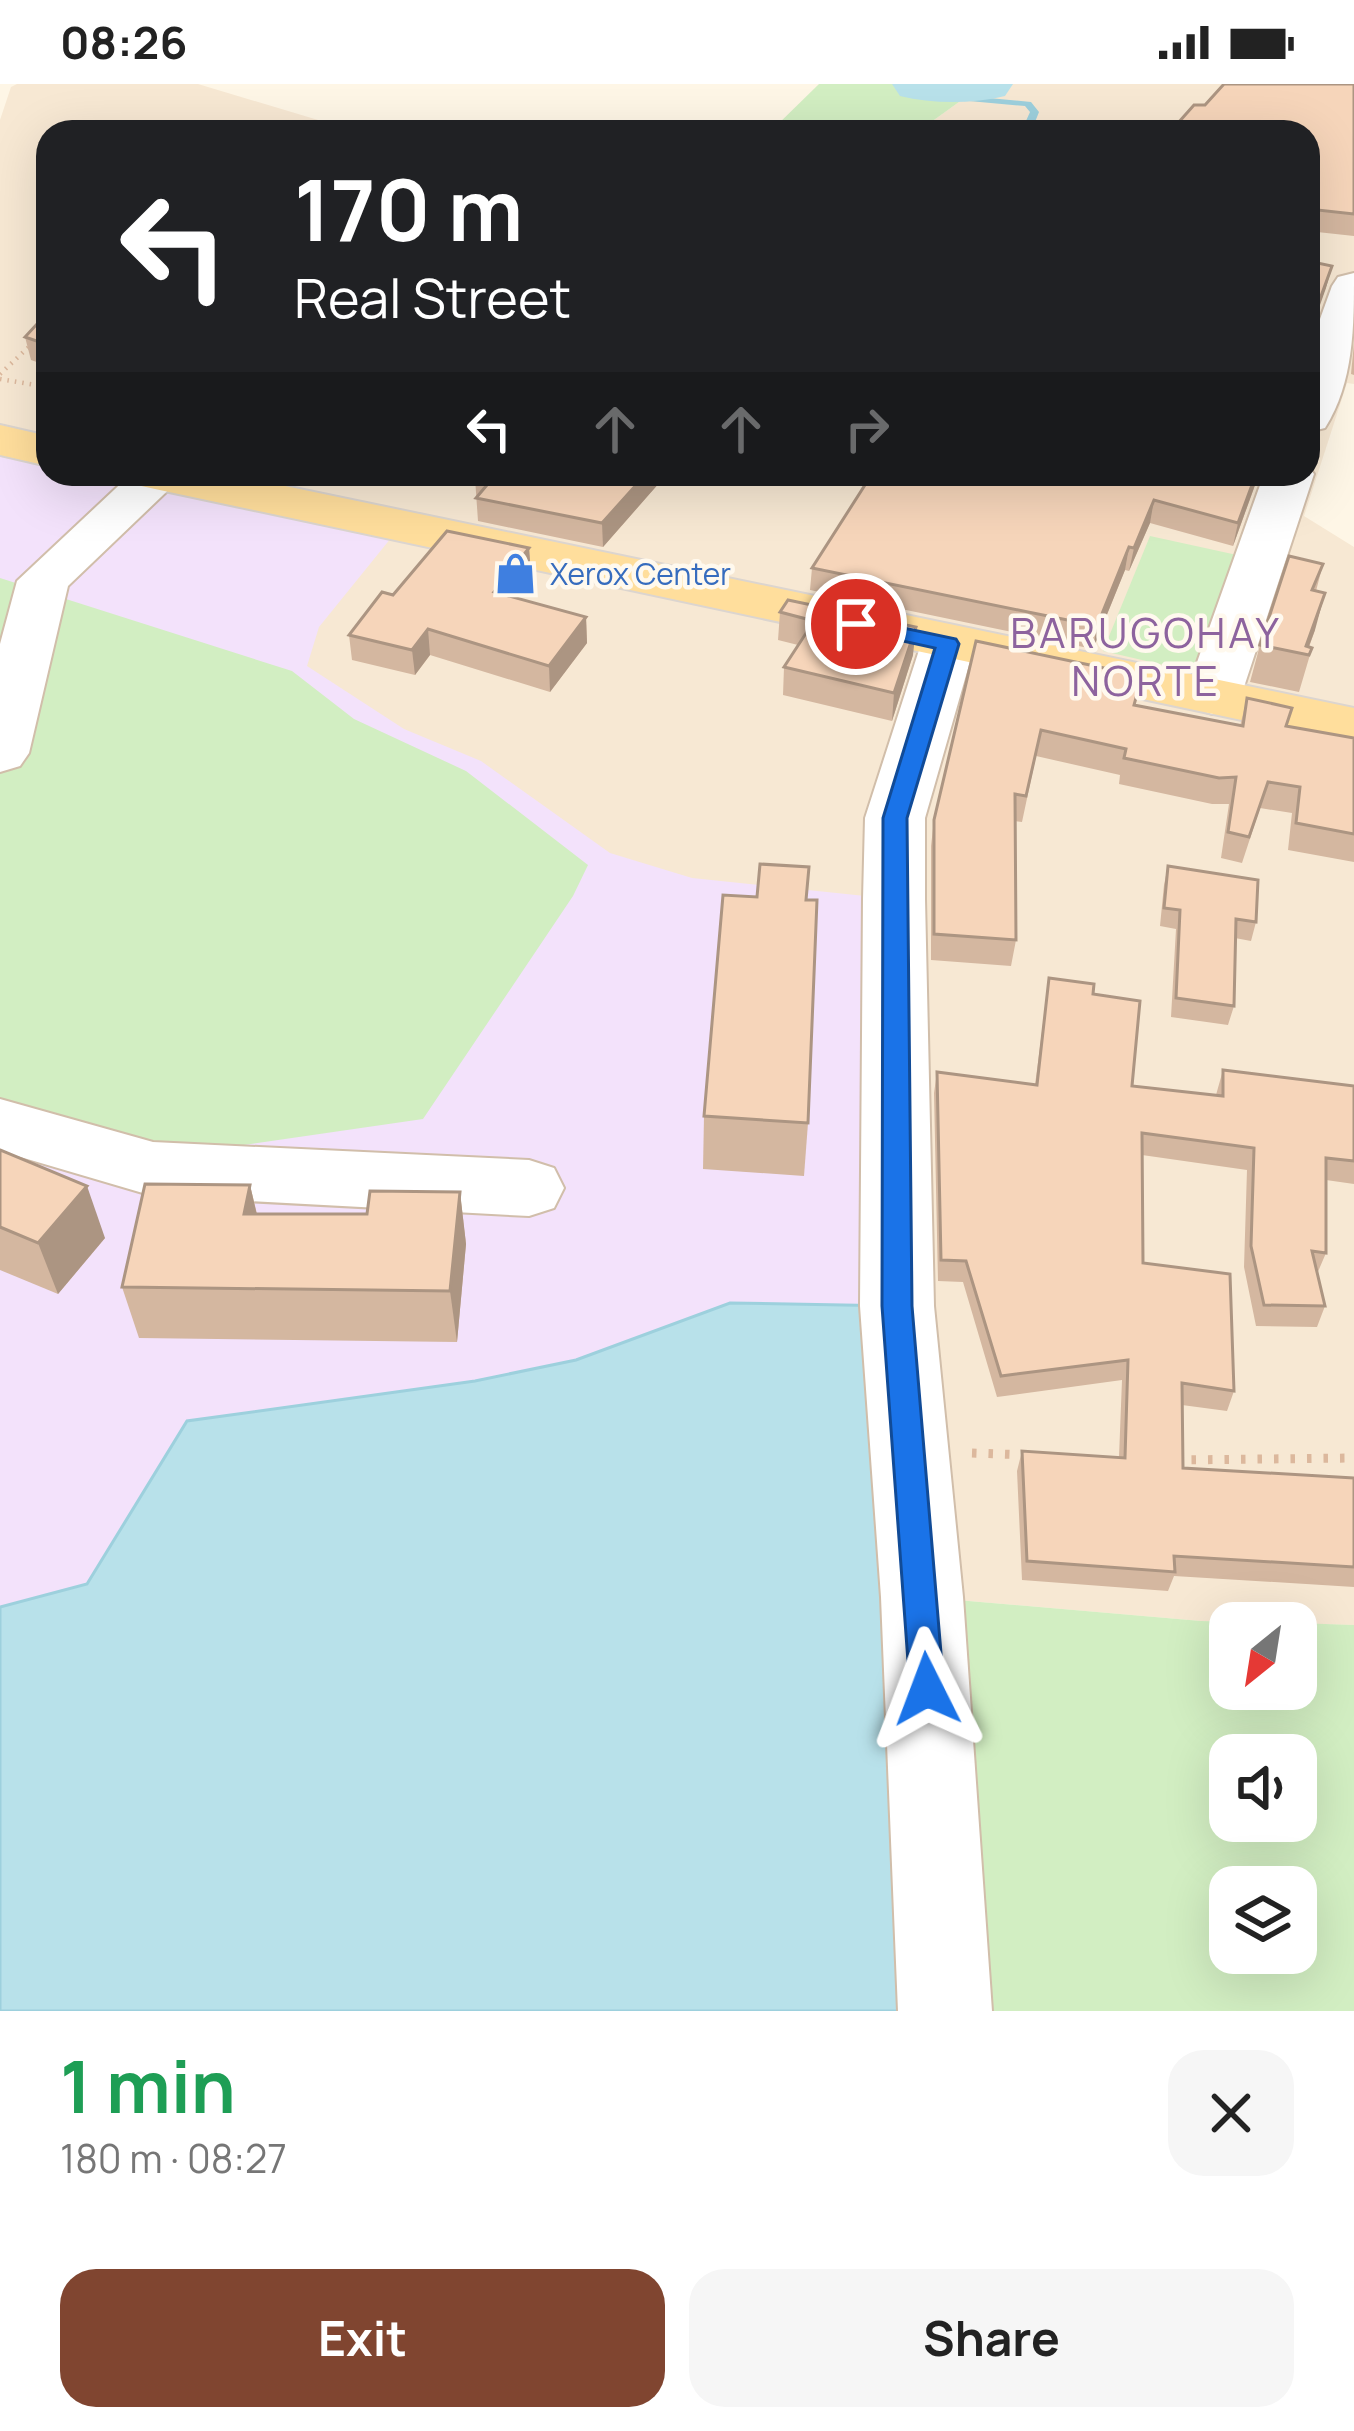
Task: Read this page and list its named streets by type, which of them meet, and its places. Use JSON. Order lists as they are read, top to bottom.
{
  "districts": ["BARUGOHAY NORTE"],
  "places": {
    "shop": ["Xerox Center"]
  },
  "north": "bottom left",
  "page": {
    "status": "08:26",
    "turn": ["170 m", "Real Street"],
    "heading": ["1 min", "180 m · 08:27"],
    "buttons": ["Exit", "Share"]
  }
}
